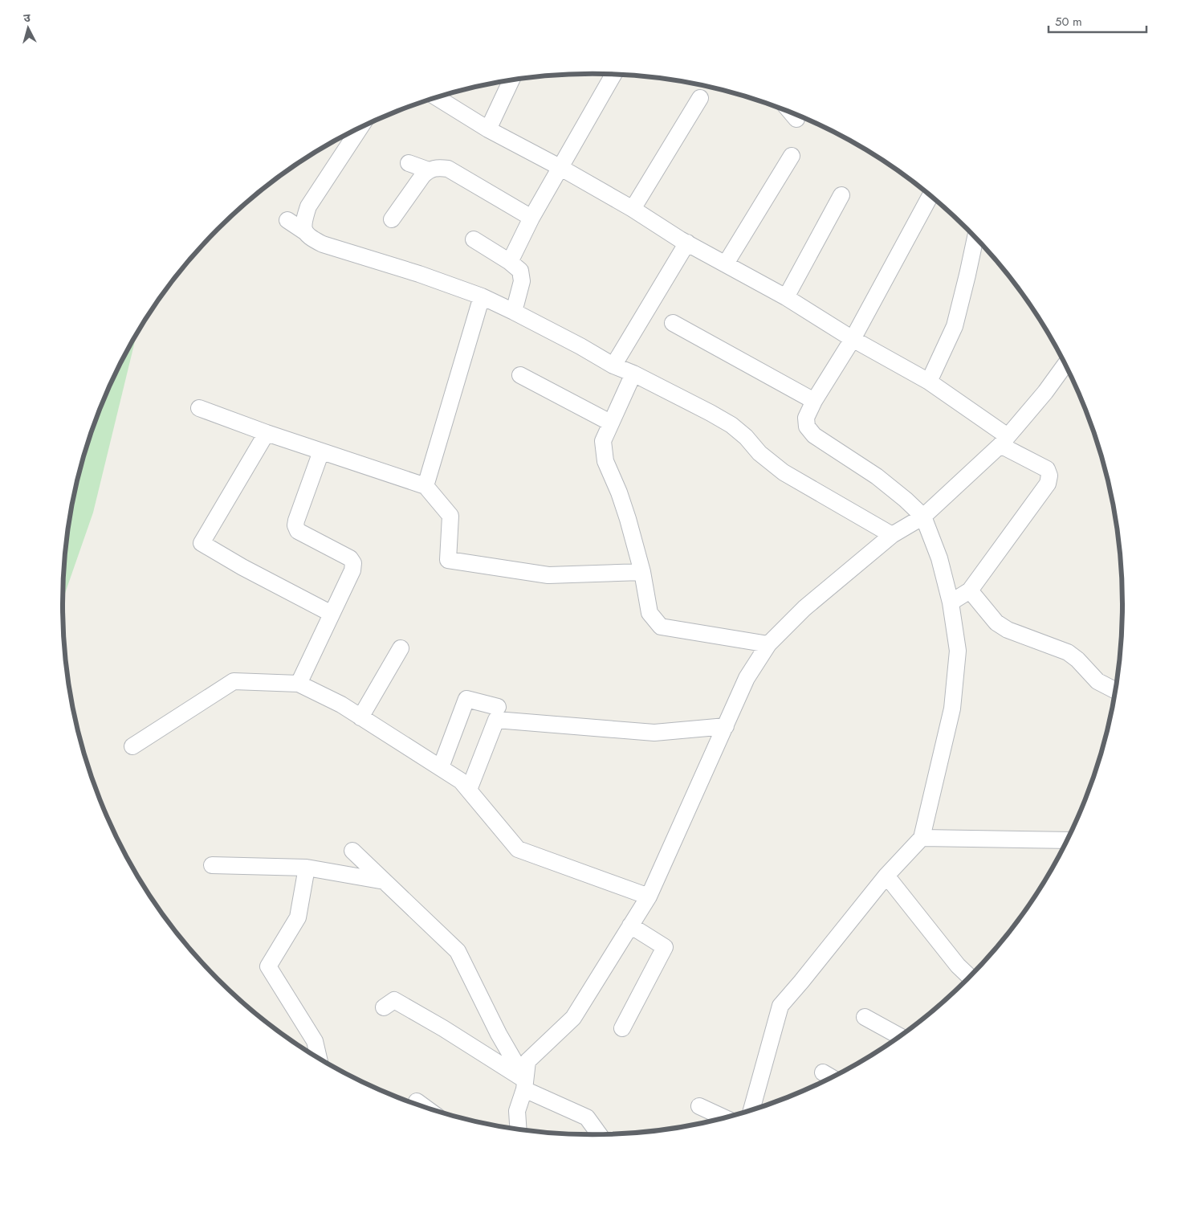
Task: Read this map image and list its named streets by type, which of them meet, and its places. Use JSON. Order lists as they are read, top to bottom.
{
  "scale_bar": "50 m",
  "north": "top"
}
